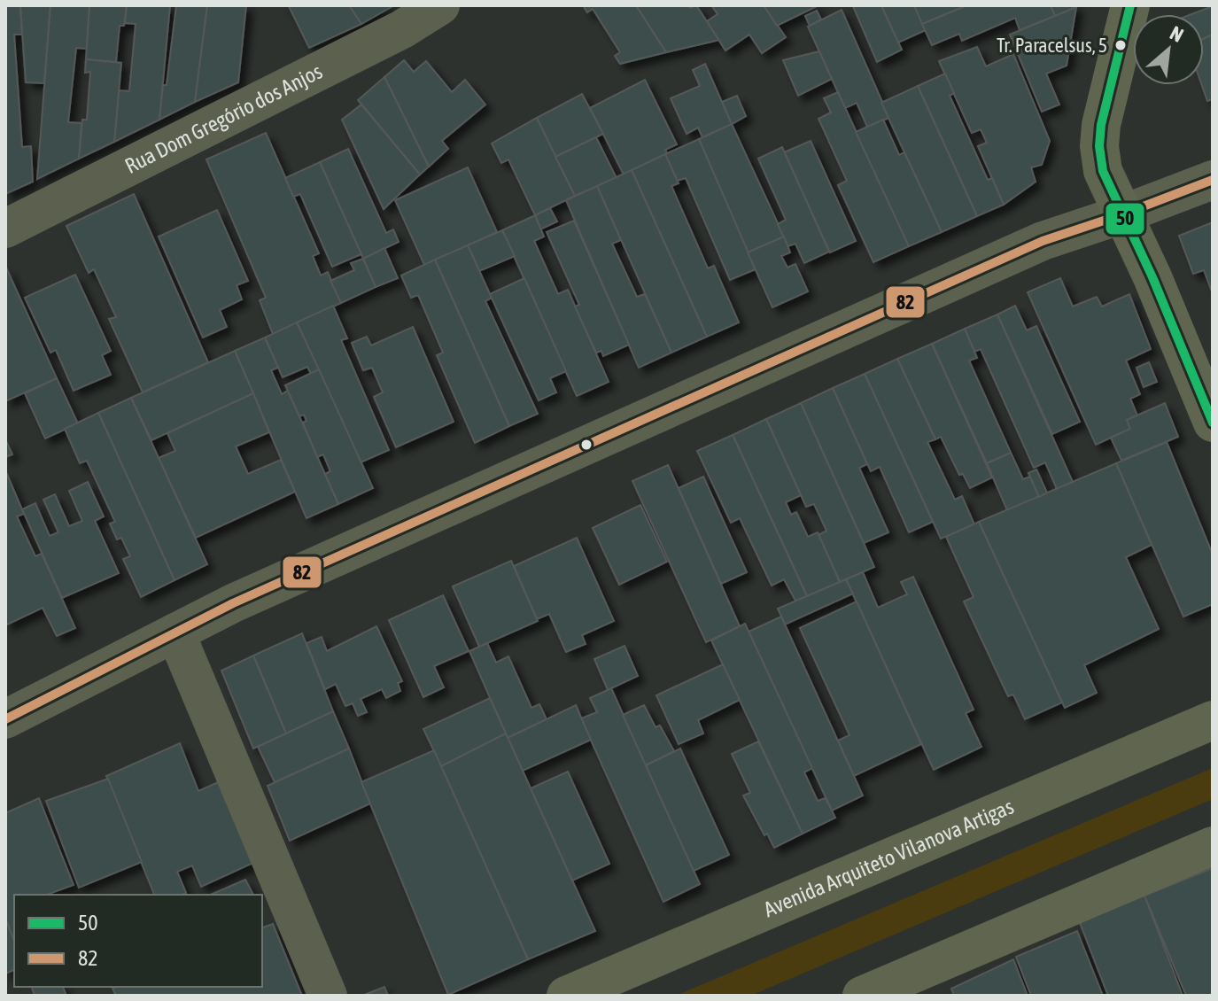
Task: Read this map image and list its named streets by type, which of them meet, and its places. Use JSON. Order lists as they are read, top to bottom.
{
  "streets": {
    "main road": ["Avenida Arquiteto Vilanova Artigas"],
    "street": ["Rua Dom Gregório dos Anjos"]
  },
  "places": ["Tr. Paracelsus, 5"],
  "lines": ["transit line 50", "transit line 82"],
  "legend": ["50", "82"],
  "north": "top right"
}
